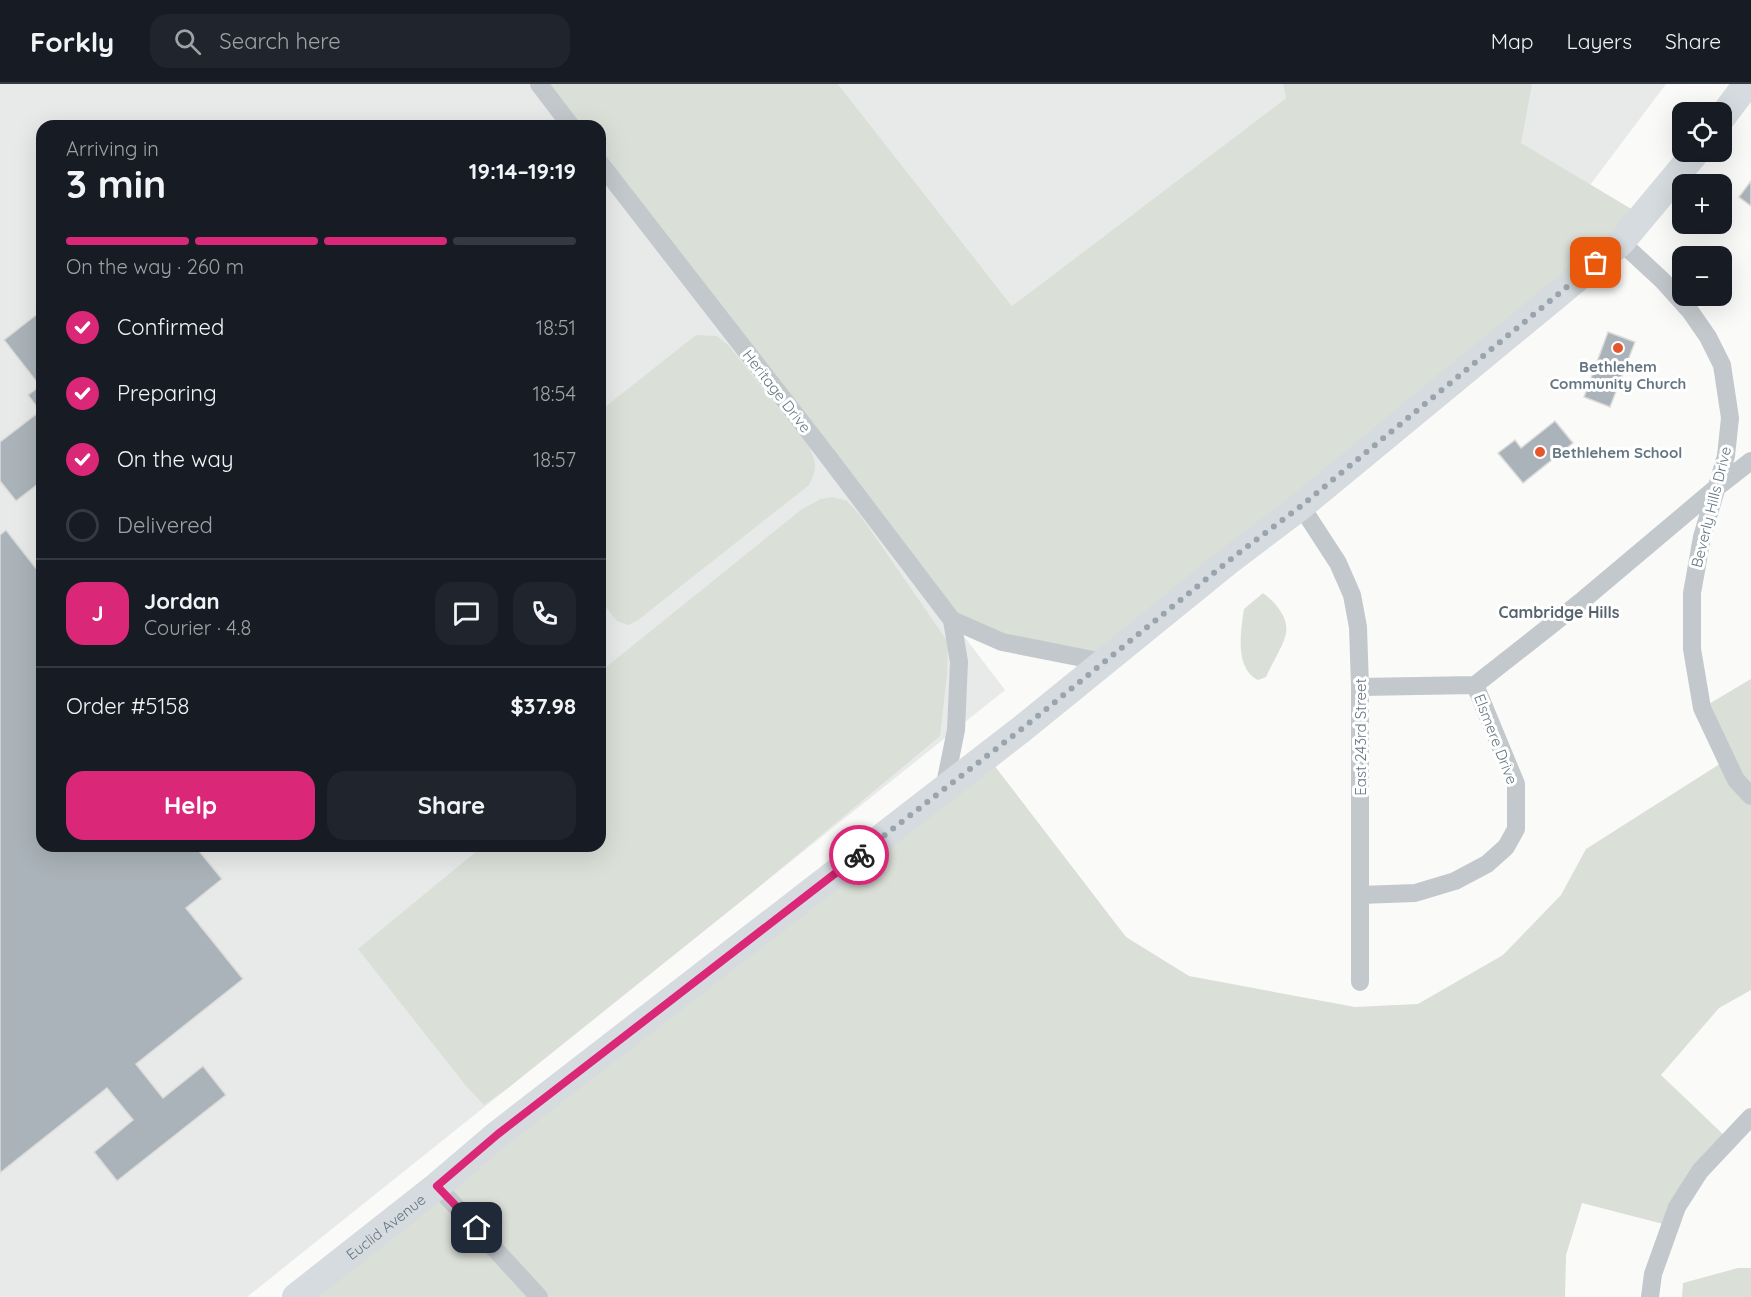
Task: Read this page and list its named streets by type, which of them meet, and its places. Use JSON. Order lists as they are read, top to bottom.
{
  "streets": {
    "main road": ["Euclid Avenue"],
    "street": [
      "Heritage Drive",
      "Beverly Hills Drive",
      "East 243rd Street",
      "Elsmere Drive"
    ]
  },
  "crossings": [
    ["Heritage Drive", "Euclid Avenue"],
    ["Beverly Hills Drive", "Euclid Avenue"],
    ["East 243rd Street", "Elsmere Drive"],
    ["East 243rd Street", "Euclid Avenue"]
  ],
  "districts": ["Cambridge Hills"],
  "places": ["Bethlehem Community Church", "Bethlehem School"],
  "page": {
    "header": "Forkly",
    "search": "Search here",
    "nav": ["Map", "Layers", "Share"],
    "map_buttons": ["+", "−"],
    "heading": ["3 min", "Arriving in", "19:14–19:19"],
    "panel": [
      "Jordan",
      "Courier · 4.8",
      "Order #5158",
      "$37.98"
    ],
    "bar": "On the way · 260 m",
    "list": [
      ["Confirmed", "18:51"],
      ["Preparing", "18:54"],
      ["On the way", "18:57"],
      "Delivered"
    ],
    "round": "J",
    "buttons": ["Help", "Share"]
  }
}
